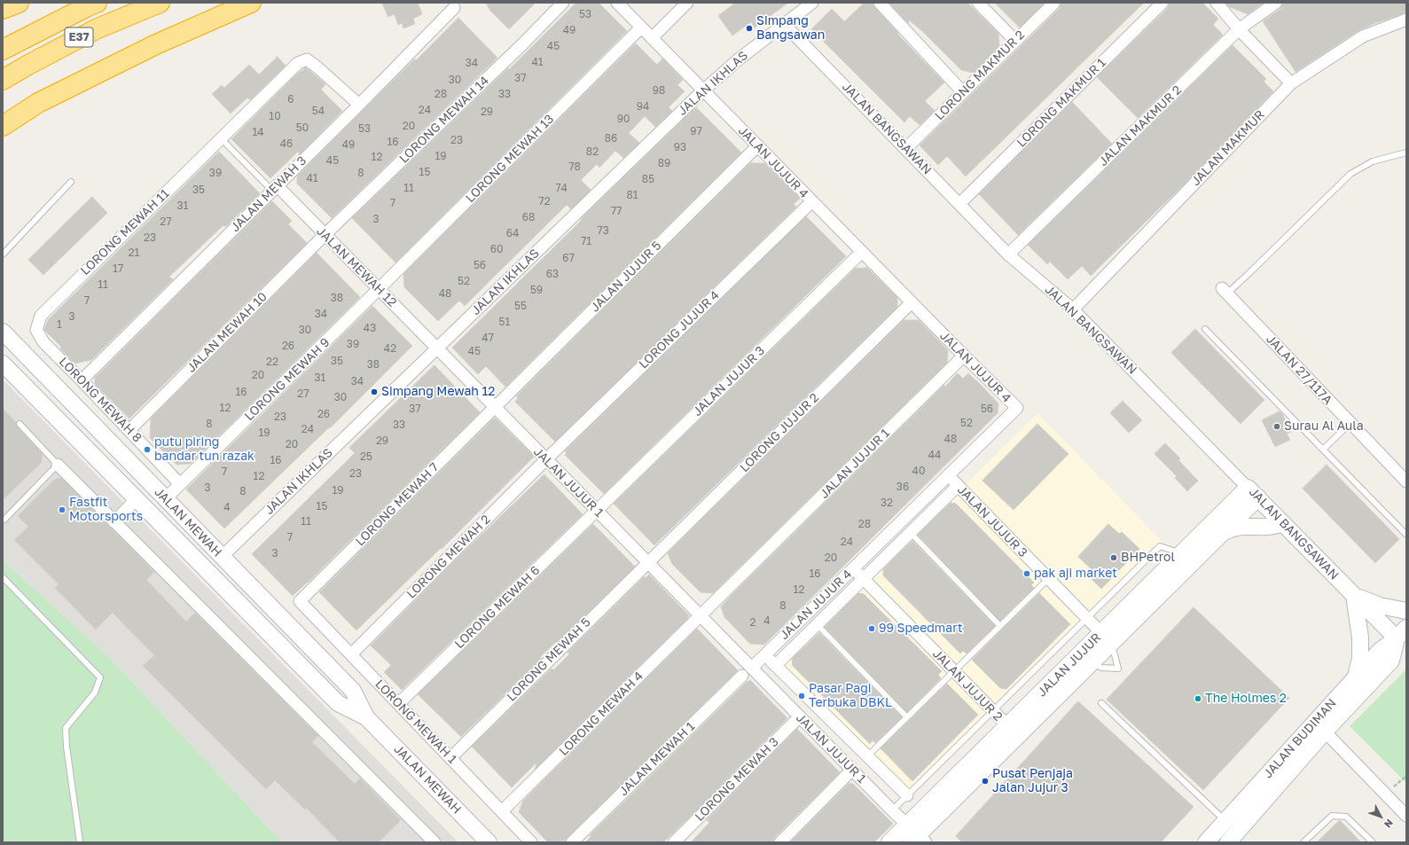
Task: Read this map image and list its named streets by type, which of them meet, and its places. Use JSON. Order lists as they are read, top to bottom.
{
  "streets": {
    "highway": ["E37"],
    "street": [
      "LORONG MAKMUR 2",
      "JALAN IKHLAS",
      "LORONG MAKMUR 1",
      "LORONG MEWAH 14",
      "JALAN MAKMUR 2",
      "JALAN BANGSAWAN",
      "JALAN MAKMUR",
      "LORONG MEWAH 13",
      "JALAN JUJUR 4",
      "JALAN MEWAH 3",
      "LORONG MEWAH 11",
      "JALAN MEWAH 12",
      "JALAN JUJUR 5",
      "LORONG JUJUR 4",
      "JALAN MEWAH 10",
      "JALAN 27/117A",
      "LORONG MEWAH 9",
      "JALAN JUJUR 3",
      "LORONG MEWAH 8",
      "LORONG JUJUR 2",
      "JALAN JUJUR 1",
      "LORONG MEWAH 7",
      "JALAN MEWAH",
      "LORONG MEWAH 2",
      "LORONG MEWAH 6",
      "LORONG MEWAH 5",
      "JALAN JUJUR",
      "JALAN JUJUR 2",
      "LORONG MEWAH 4",
      "LORONG MEWAH 1",
      "JALAN BUDIMAN",
      "JALAN MEWAH 1",
      "LORONG MEWAH 3"
    ]
  },
  "crossings": [
    ["LORONG MAKMUR 2", "JALAN BANGSAWAN"],
    ["JALAN IKHLAS", "JALAN BANGSAWAN"],
    ["JALAN IKHLAS", "JALAN JUJUR 4"],
    ["JALAN IKHLAS", "JALAN MEWAH 12"],
    ["JALAN IKHLAS", "JALAN JUJUR 1"],
    ["JALAN IKHLAS", "JALAN MEWAH"],
    ["LORONG MAKMUR 1", "JALAN BANGSAWAN"],
    ["LORONG MEWAH 14", "JALAN MEWAH 12"],
    ["LORONG MEWAH 14", "JALAN MEWAH 10"],
    ["JALAN MAKMUR 2", "JALAN BANGSAWAN"],
    ["JALAN BANGSAWAN", "JALAN MAKMUR"],
    ["JALAN BANGSAWAN", "JALAN JUJUR"],
    ["JALAN BANGSAWAN", "JALAN BUDIMAN"],
    ["LORONG MEWAH 13", "JALAN MEWAH 12"],
    ["LORONG MEWAH 13", "LORONG MEWAH 9"],
    ["JALAN JUJUR 4", "JALAN JUJUR 5"],
    ["JALAN JUJUR 4", "LORONG JUJUR 4"],
    ["JALAN JUJUR 4", "JALAN JUJUR 3"],
    ["JALAN JUJUR 4", "LORONG JUJUR 2"],
    ["JALAN JUJUR 4", "JALAN JUJUR 1"],
    ["JALAN JUJUR 4", "JALAN JUJUR 2"],
    ["JALAN MEWAH 3", "LORONG MEWAH 11"],
    ["JALAN MEWAH 3", "JALAN MEWAH 12"],
    ["JALAN MEWAH 3", "LORONG MEWAH 8"],
    ["LORONG MEWAH 11", "LORONG MEWAH 8"],
    ["JALAN MEWAH 12", "JALAN MEWAH 10"],
    ["JALAN MEWAH 12", "LORONG MEWAH 9"],
    ["JALAN MEWAH 12", "JALAN JUJUR 1"],
    ["JALAN JUJUR 5", "JALAN JUJUR 1"],
    ["JALAN JUJUR 5", "LORONG MEWAH 7"],
    ["LORONG JUJUR 4", "JALAN JUJUR 1"],
    ["LORONG JUJUR 4", "LORONG MEWAH 2"],
    ["JALAN MEWAH 10", "LORONG MEWAH 8"],
    ["LORONG MEWAH 9", "LORONG MEWAH 8"],
    ["LORONG MEWAH 9", "JALAN MEWAH"],
    ["JALAN JUJUR 3", "JALAN JUJUR 1"],
    ["JALAN JUJUR 3", "LORONG MEWAH 6"],
    ["JALAN JUJUR 3", "JALAN JUJUR"],
    ["LORONG JUJUR 2", "JALAN JUJUR 1"],
    ["LORONG JUJUR 2", "LORONG MEWAH 5"],
    ["JALAN JUJUR 1", "LORONG MEWAH 7"],
    ["JALAN JUJUR 1", "LORONG MEWAH 2"],
    ["JALAN JUJUR 1", "LORONG MEWAH 6"],
    ["JALAN JUJUR 1", "LORONG MEWAH 5"],
    ["JALAN JUJUR 1", "JALAN JUJUR"],
    ["JALAN JUJUR 1", "LORONG MEWAH 4"],
    ["JALAN JUJUR 1", "LORONG MEWAH 3"],
    ["LORONG MEWAH 7", "LORONG MEWAH 1"],
    ["LORONG MEWAH 2", "LORONG MEWAH 1"],
    ["LORONG MEWAH 6", "LORONG MEWAH 1"],
    ["LORONG MEWAH 5", "LORONG MEWAH 1"],
    ["JALAN JUJUR", "JALAN JUJUR 2"],
    ["LORONG MEWAH 4", "LORONG MEWAH 1"]
  ],
  "places": [
    "Simpang Bangsawan",
    "Simpang Mewah 12",
    "Surau Al Aula",
    "putu piring bandar tun razak",
    "Fastfit Motorsports",
    "BHPetrol",
    "pak aji market",
    "99 Speedmart",
    "Pasar Pagi Terbuka DBKL",
    "The Holmes 2",
    "Pusat Penjaja Jalan Jujur 3"
  ],
  "house_numbers": [
    "53",
    "49",
    "45",
    "41",
    "34",
    "37",
    "30",
    "98",
    "28",
    "33",
    "6",
    "94",
    "24",
    "54",
    "29",
    "10",
    "90",
    "20",
    "50",
    "53",
    "97",
    "14",
    "86",
    "23",
    "16",
    "46",
    "49",
    "93",
    "82",
    "19",
    "12",
    "45",
    "89",
    "78",
    "15",
    "39",
    "8",
    "41",
    "85",
    "11",
    "74",
    "35",
    "81",
    "72",
    "7",
    "31",
    "77",
    "68",
    "3",
    "27",
    "73",
    "64",
    "23",
    "71",
    "60",
    "21",
    "67",
    "56",
    "17",
    "63",
    "52",
    "11",
    "59",
    "48",
    "38",
    "7",
    "55",
    "34",
    "3",
    "51",
    "1",
    "43",
    "30",
    "47",
    "39",
    "26",
    "42",
    "45",
    "35",
    "22",
    "38",
    "20",
    "31",
    "34",
    "16",
    "27",
    "30",
    "12",
    "37",
    "56",
    "26",
    "23",
    "52",
    "8",
    "33",
    "24",
    "19",
    "48",
    "29",
    "20",
    "44",
    "25",
    "16",
    "40",
    "7",
    "23",
    "12",
    "36",
    "3",
    "19",
    "8",
    "32",
    "15",
    "4",
    "11",
    "28",
    "7",
    "24",
    "3",
    "20",
    "16",
    "12",
    "8",
    "4",
    "2"
  ],
  "north": "bottom right"
}
